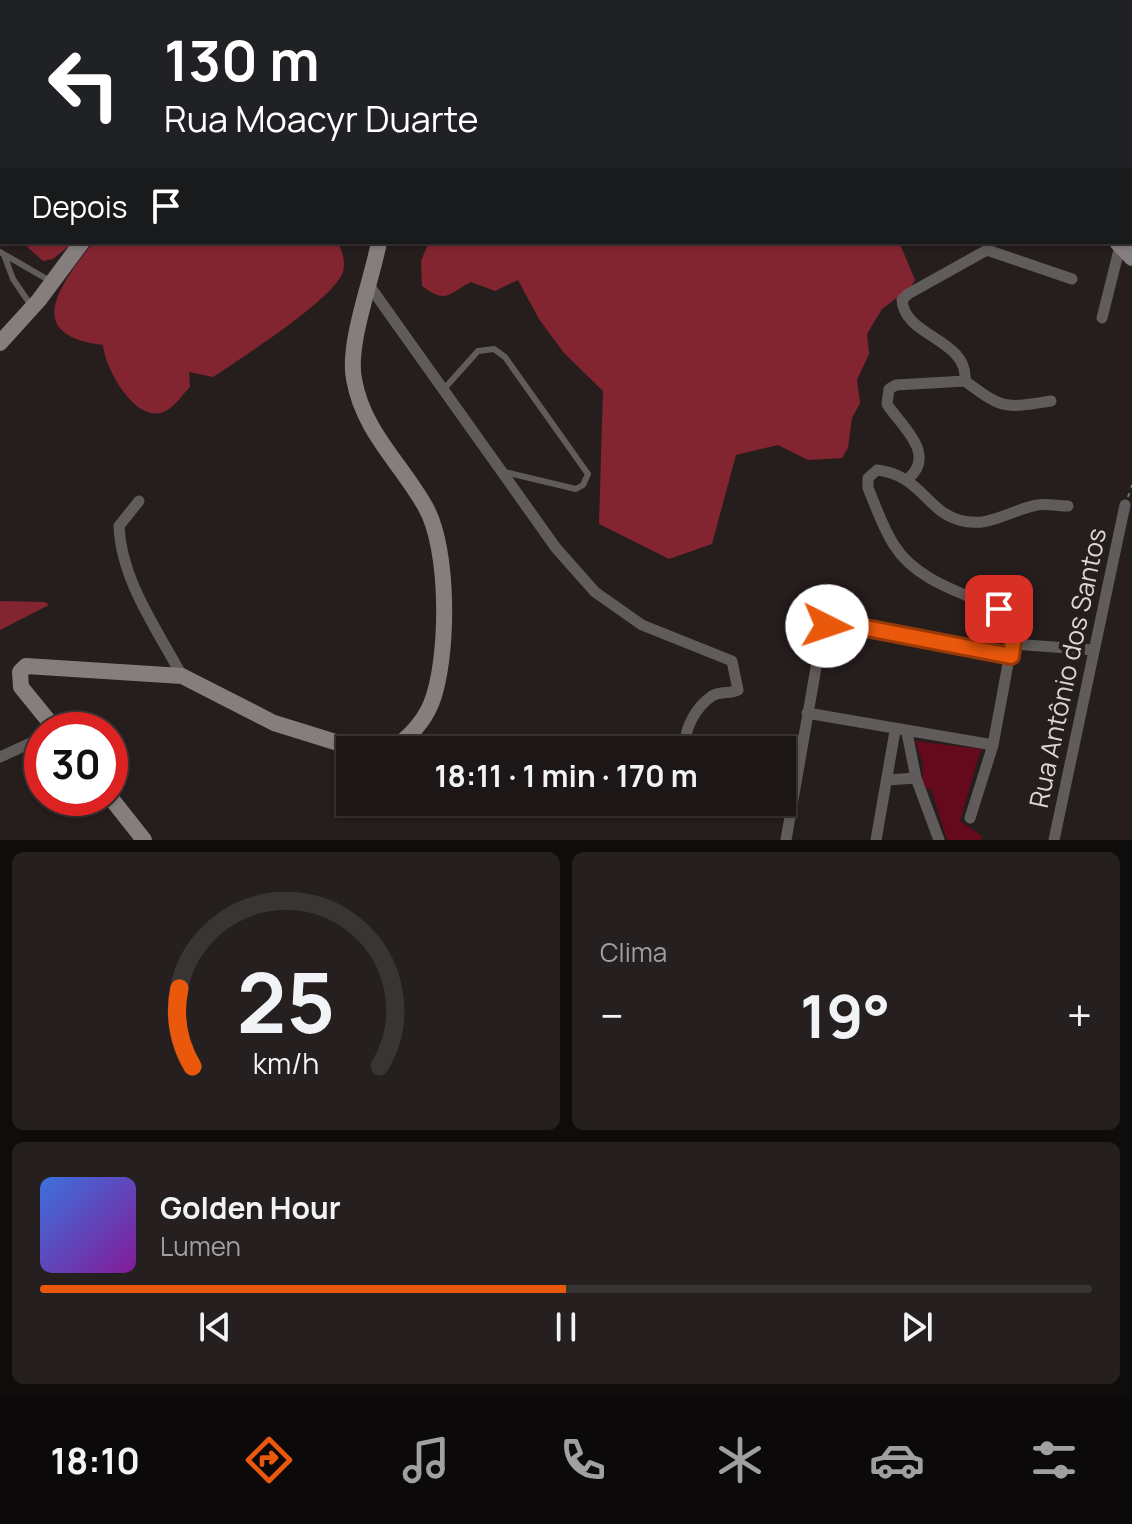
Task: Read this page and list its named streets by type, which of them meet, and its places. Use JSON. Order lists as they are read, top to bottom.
{
  "streets": {
    "street": ["Rua Antônio dos Santos"]
  },
  "page": {
    "turn": ["130 m", "Rua Moacyr Duarte"],
    "then": "Depois",
    "limit": "30",
    "trip": "18:11 · 1 min · 170 m",
    "tile": "Clima",
    "heat": ["−", "19°", "+"],
    "song": ["Golden Hour", "Lumen"],
    "tabs": "18:10",
    "gauge": ["25", "km/h"]
  }
}
